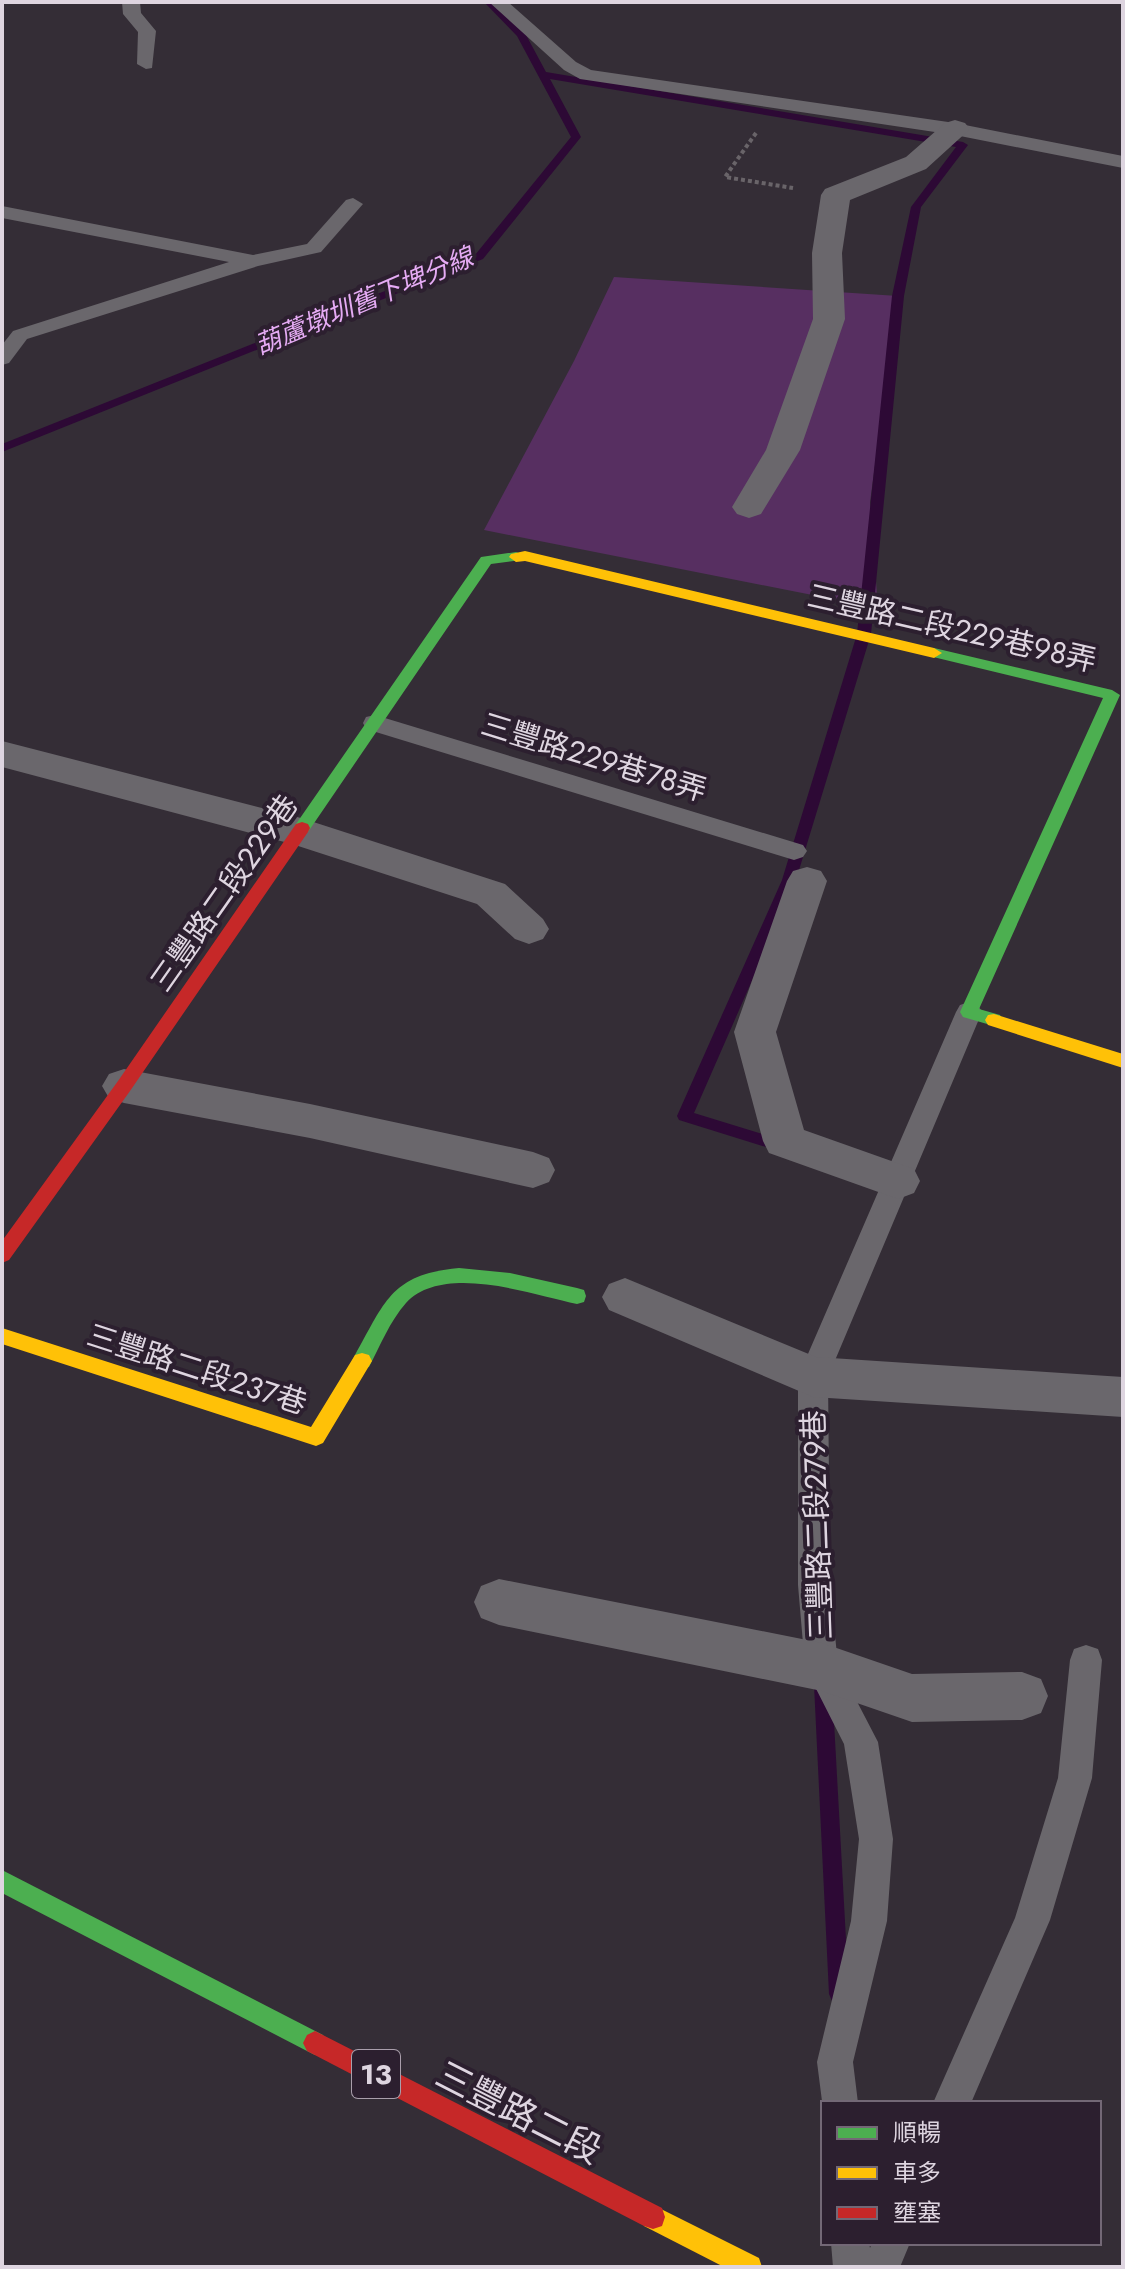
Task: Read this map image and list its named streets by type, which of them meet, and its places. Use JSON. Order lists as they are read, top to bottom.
{
  "streets": {
    "street": [
      "三豐路二段229巷98弄",
      "三豐路二段229巷",
      "三豐路二段237巷",
      "13",
      "三豐路二段"
    ],
    "lane": ["三豐路229巷78弄", "三豐路二段279巷"]
  },
  "crossings": [
    ["三豐路二段229巷98弄", "三豐路二段229巷"],
    ["三豐路二段229巷98弄", "三豐路二段279巷"],
    ["三豐路229巷78弄", "三豐路二段229巷"]
  ],
  "water": ["葫蘆墩圳舊下埤分線"],
  "legend": ["順暢", "車多", "壅塞"]
}
